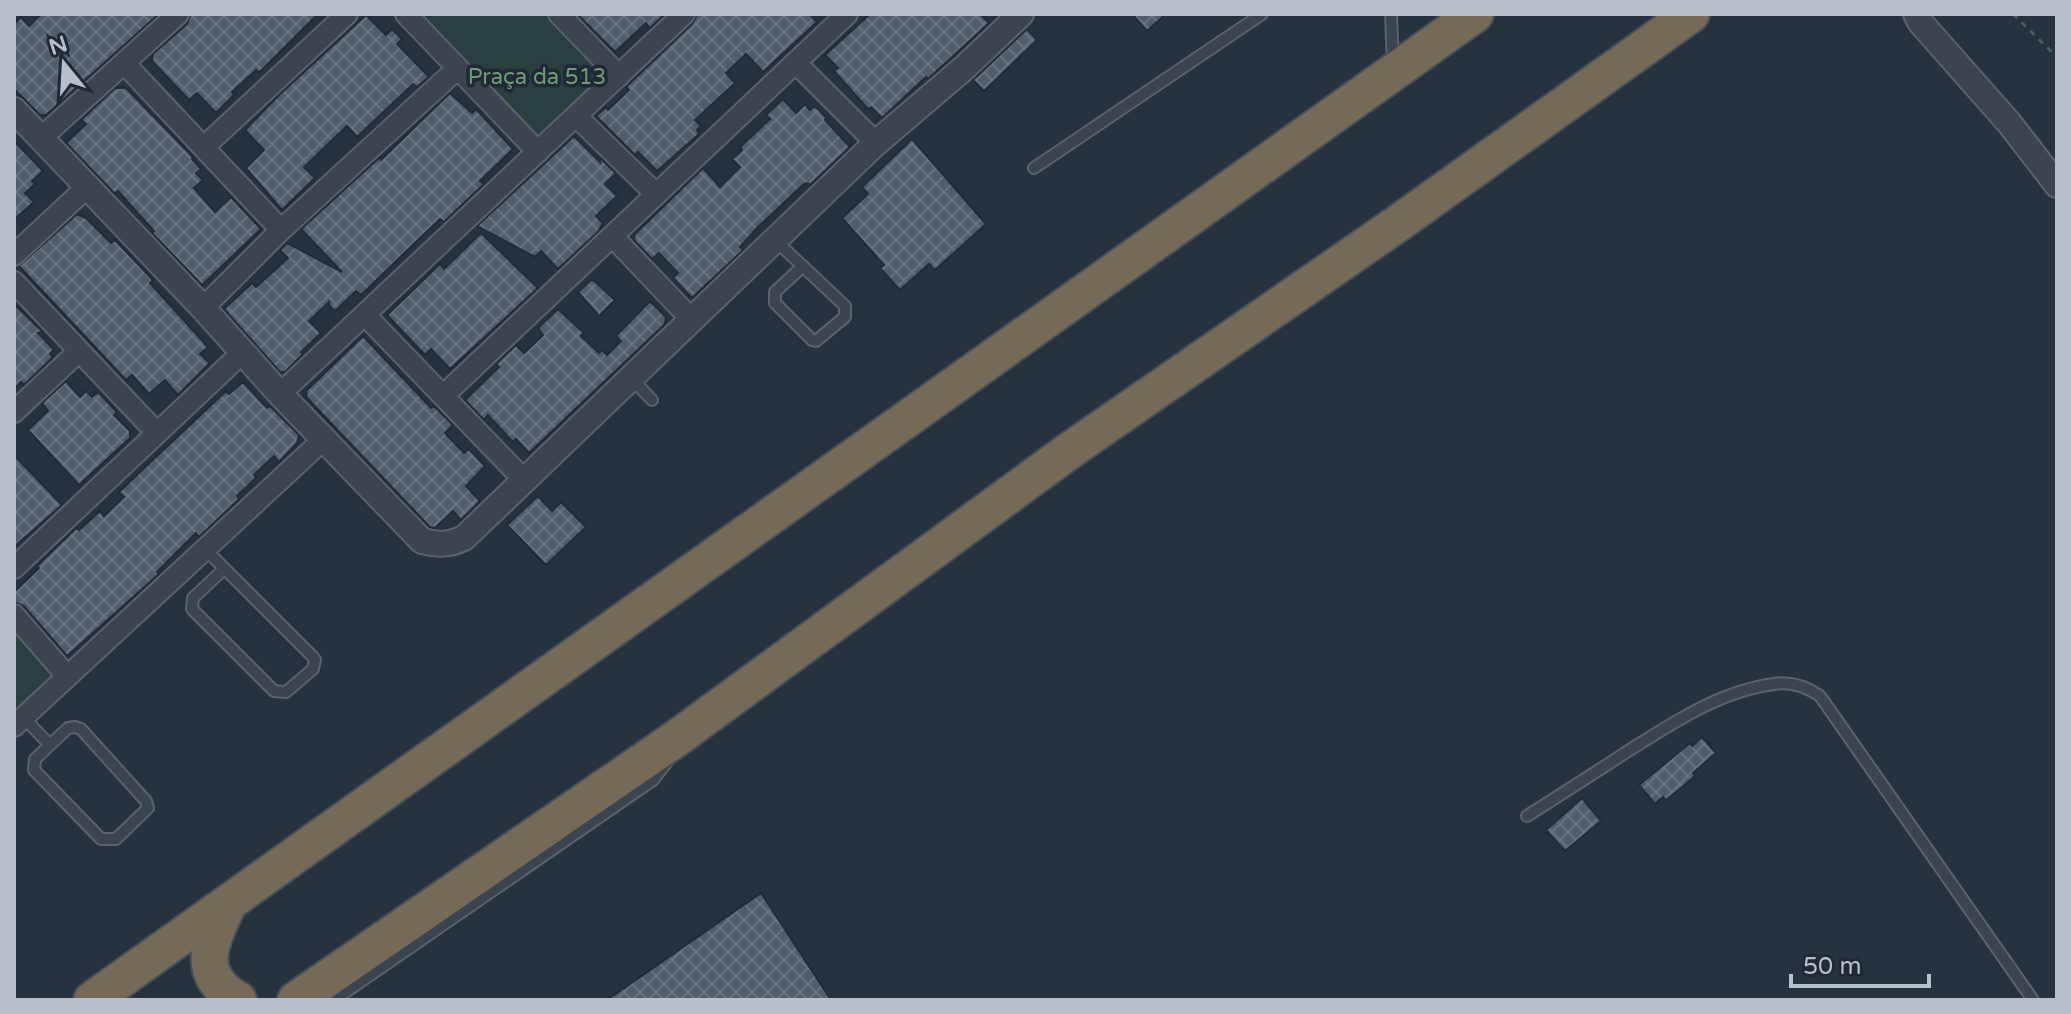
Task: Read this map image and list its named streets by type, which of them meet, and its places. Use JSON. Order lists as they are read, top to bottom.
{
  "parks": ["Praça da 513"],
  "scale_bar": "50 m",
  "north": "top"
}
